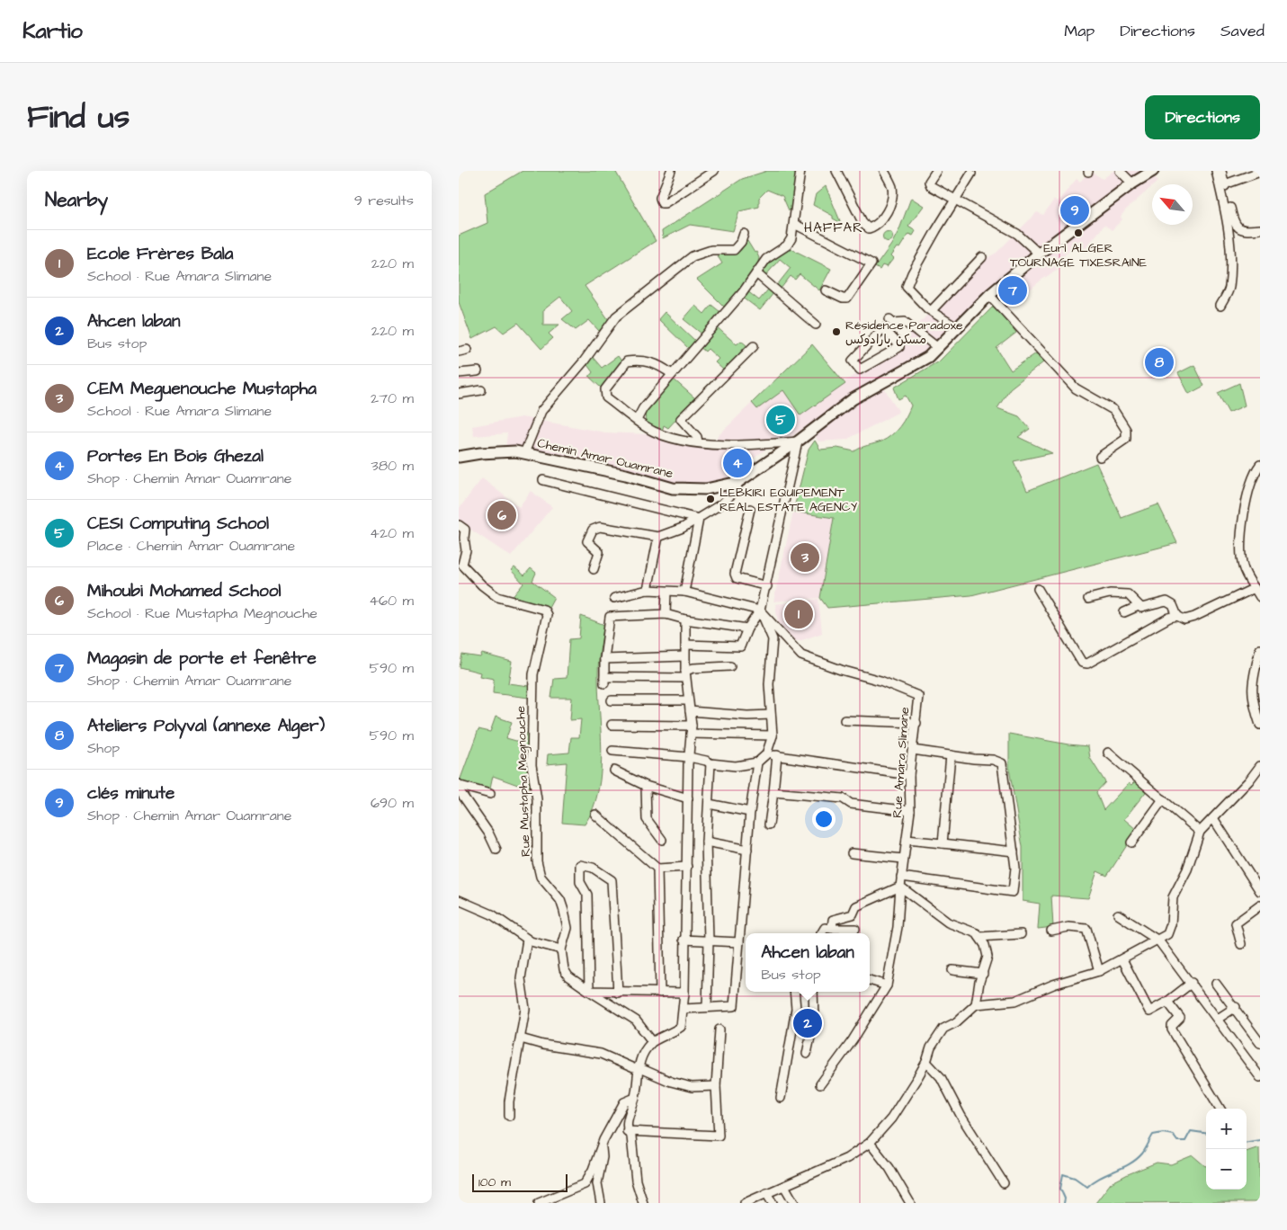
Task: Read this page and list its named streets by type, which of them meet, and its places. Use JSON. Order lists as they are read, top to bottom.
{
  "streets": {
    "main road": ["Chemin Amar Ouamrane"],
    "street": ["Rue Amara Slimane", "Rue Mustapha Megnouche"]
  },
  "districts": ["HAFFAR"],
  "places": ["Eurl ALGER TOURNAGE TIXESRAINE", "Résidence Paradoxe مسكن بارادوكس", "LEBKIRI EQUIPEMENT REAL ESTATE AGENCY"],
  "scale_bar": "100 m",
  "north": "top left",
  "page": {
    "header": "Kartio",
    "nav": ["Map", "Directions", "Saved"],
    "title": "Find us",
    "buttons": "Directions",
    "heading": ["Nearby", "9 results"],
    "pins": [
      "9",
      "7",
      "8",
      "5",
      "4",
      "6",
      "3",
      "1",
      "2"
    ],
    "list": [
      {
        "mark": "1",
        "name": "Ecole Frères Bala",
        "note": "School · Rue Amara Slimane",
        "value": "220 m"
      },
      {
        "mark": "2",
        "name": "Ahcen laban",
        "note": "Bus stop",
        "value": "220 m"
      },
      {
        "mark": "3",
        "name": "CEM Meguenouche Mustapha",
        "note": "School · Rue Amara Slimane",
        "value": "270 m"
      },
      {
        "mark": "4",
        "name": "Portes En Bois Ghezal",
        "note": "Shop · Chemin Amar Ouamrane",
        "value": "380 m"
      },
      {
        "mark": "5",
        "name": "CESI Computing School",
        "note": "Place · Chemin Amar Ouamrane",
        "value": "420 m"
      },
      {
        "mark": "6",
        "name": "Mihoubi Mohamed School",
        "note": "School · Rue Mustapha Megnouche",
        "value": "460 m"
      },
      {
        "mark": "7",
        "name": "Magasin de porte et fenêtre",
        "note": "Shop · Chemin Amar Ouamrane",
        "value": "590 m"
      },
      {
        "mark": "8",
        "name": "Ateliers Polyval (annexe Alger)",
        "note": "Shop",
        "value": "590 m"
      },
      {
        "mark": "9",
        "name": "clés minute",
        "note": "Shop · Chemin Amar Ouamrane",
        "value": "690 m"
      }
    ],
    "popup": ["Ahcen laban", "Bus stop"],
    "map_buttons": ["+", "−"],
    "scale": "100 m"
  }
}
